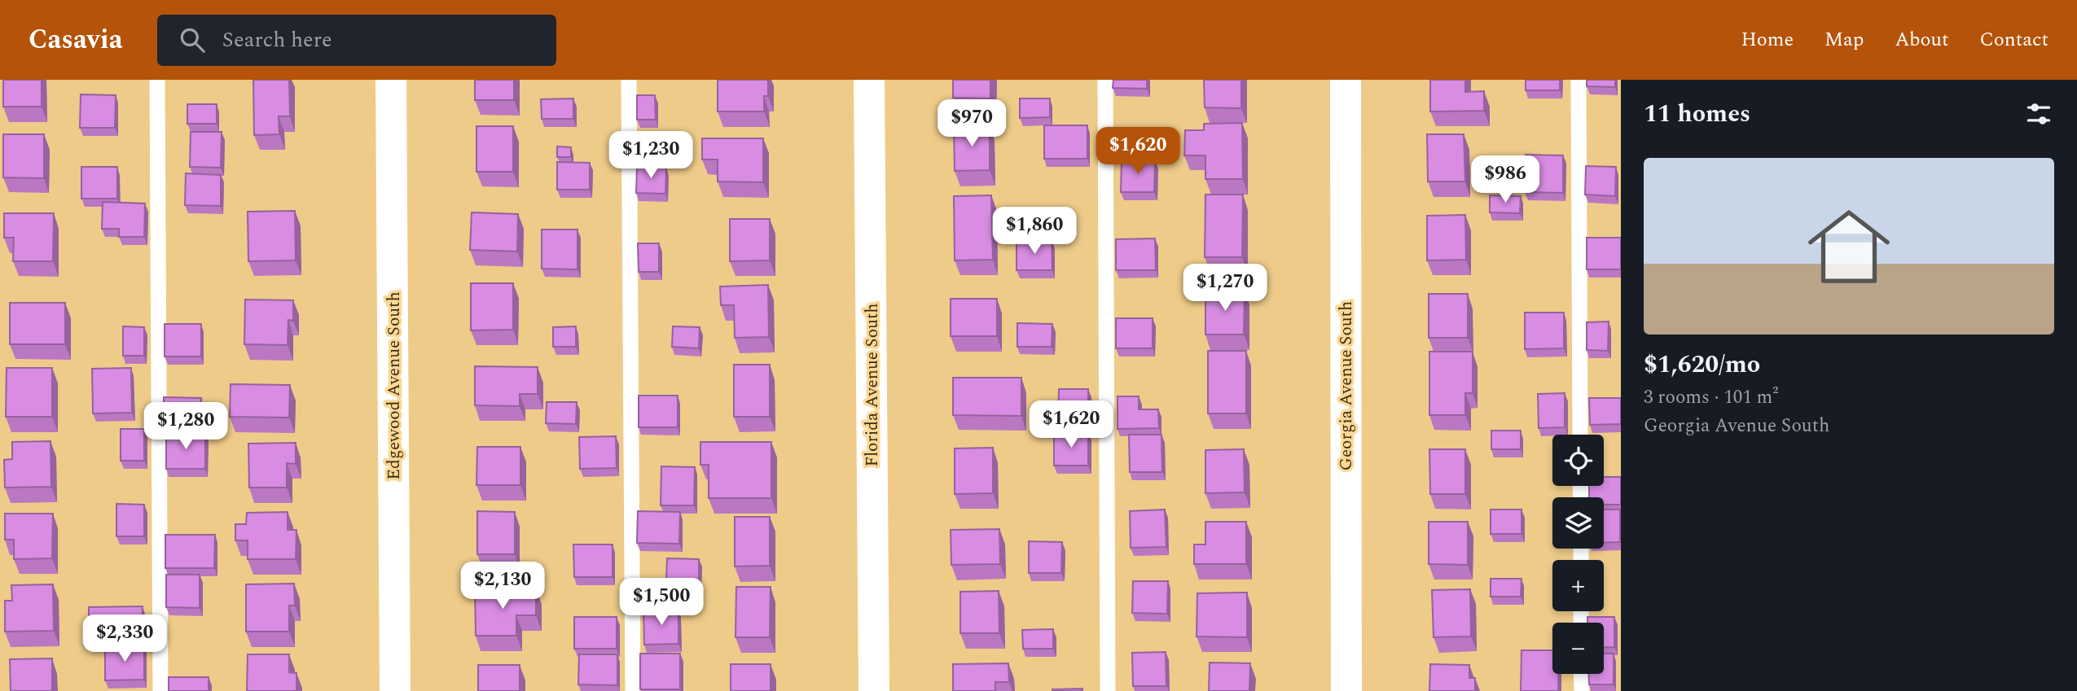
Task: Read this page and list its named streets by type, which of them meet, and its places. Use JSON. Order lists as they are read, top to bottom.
{
  "streets": {
    "street": ["Florida Avenue South", "Edgewood Avenue South", "Georgia Avenue South"]
  },
  "page": {
    "header": "Casavia",
    "search": "Search here",
    "nav": [
      "Home",
      "Map",
      "About",
      "Contact"
    ],
    "heading": "11 homes",
    "price": [
      "$970",
      "$1,620",
      "$1,230",
      "$986",
      "$1,860",
      "$1,270",
      "$1,620",
      "$1,280",
      "$2,130",
      "$1,500",
      "$2,330"
    ],
    "list": [
      {
        "name": "$1,620/mo",
        "note": "3 rooms · 101 m² · Georgia Avenue South"
      }
    ],
    "map_buttons": ["+", "−"]
  }
}
